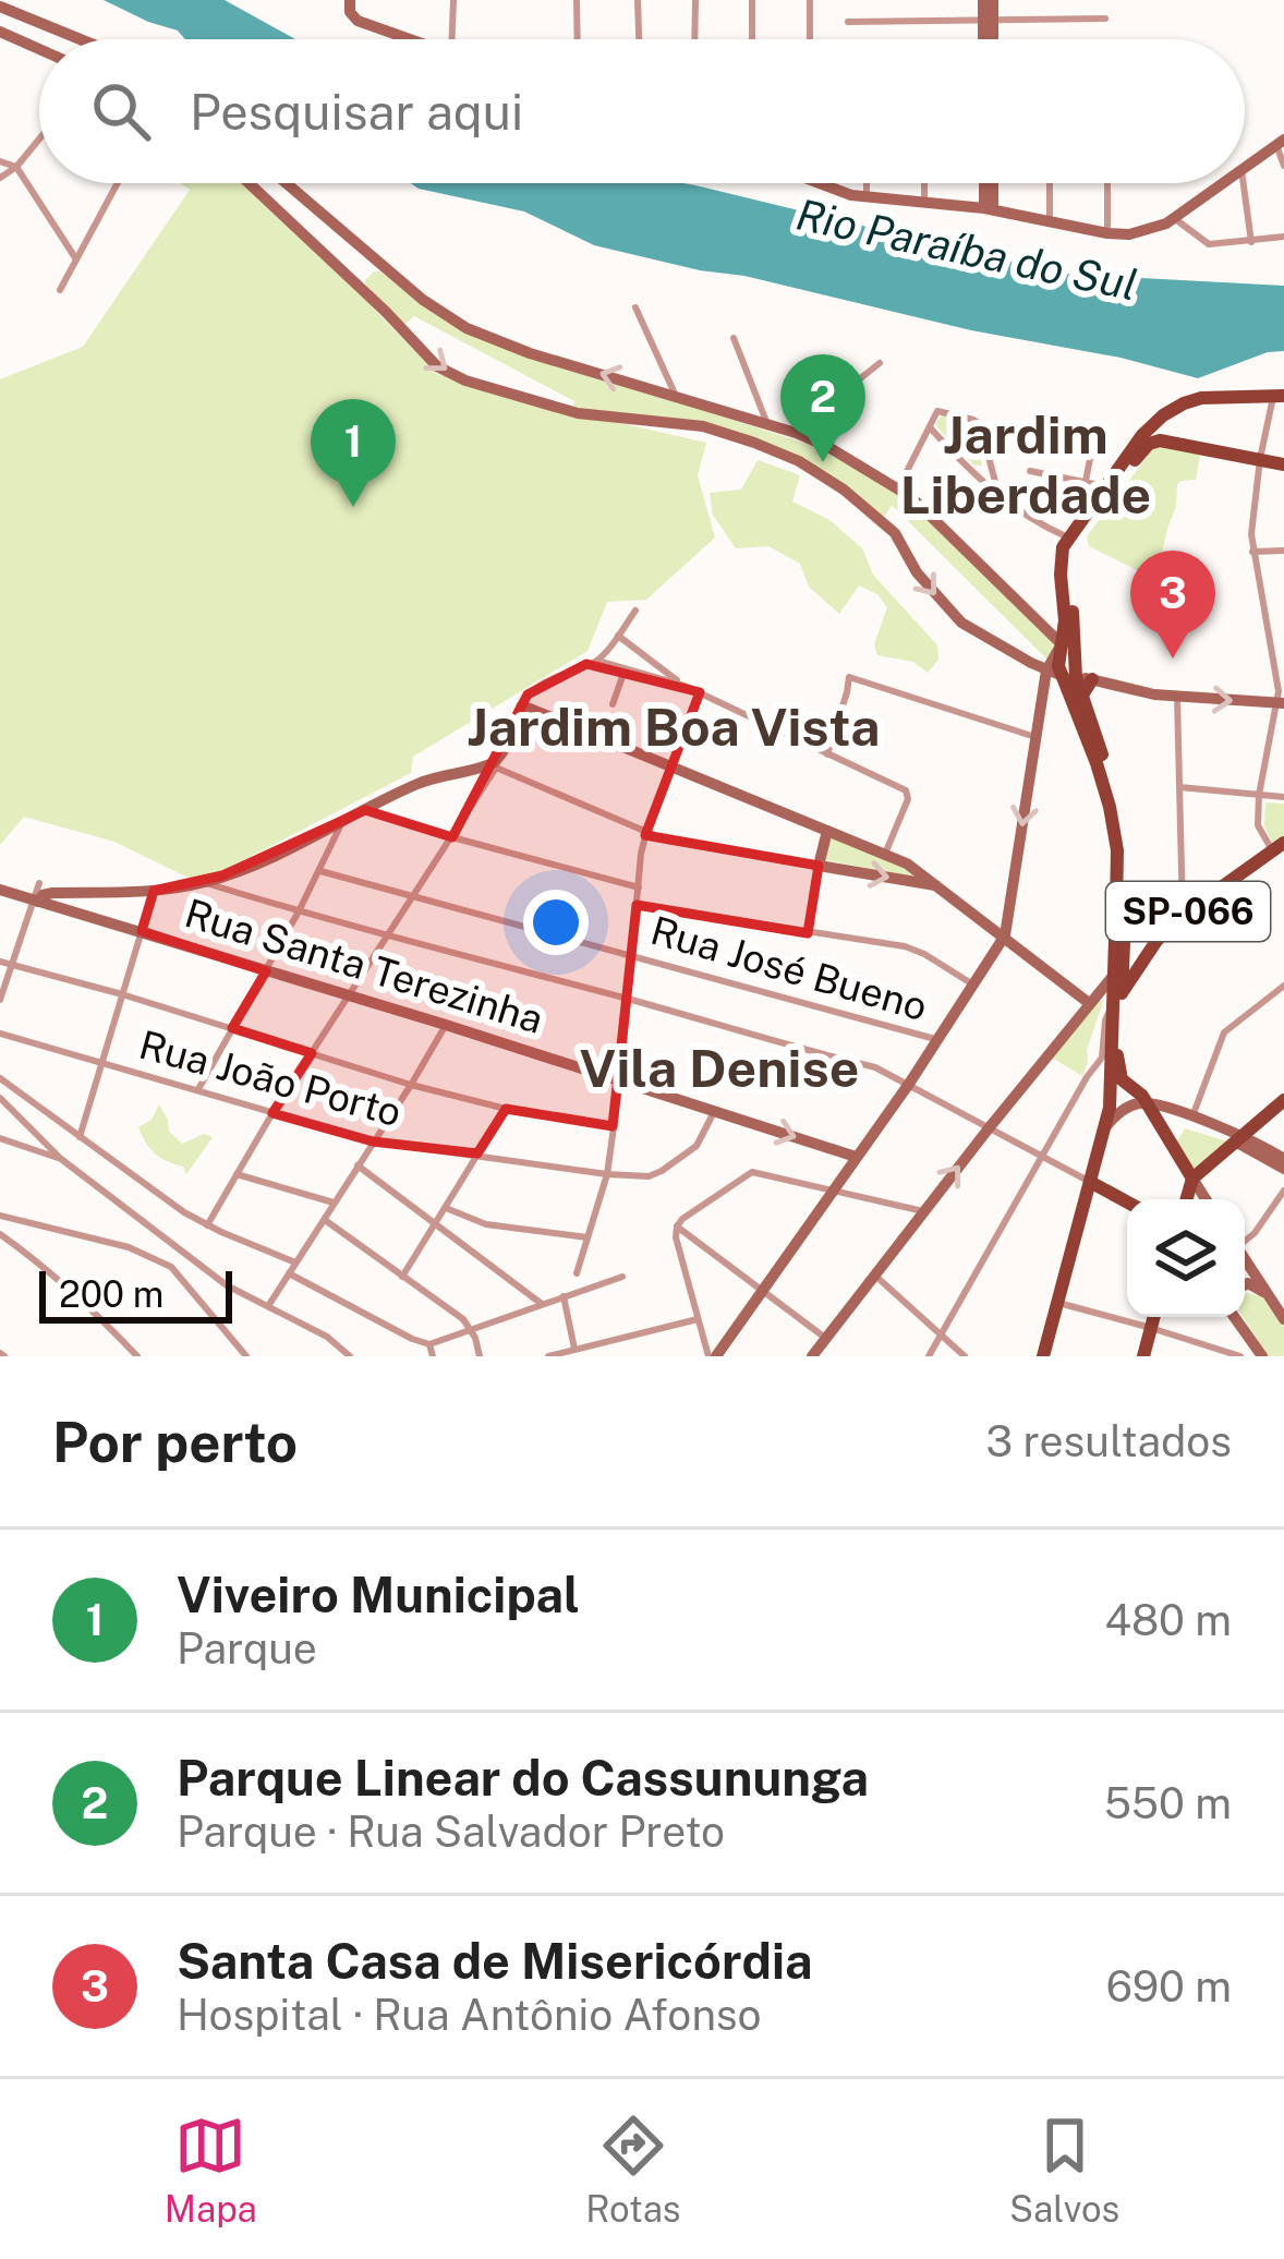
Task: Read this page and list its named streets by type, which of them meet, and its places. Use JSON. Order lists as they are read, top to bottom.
{
  "streets": {
    "main road": ["SP-066", "Rua Santa Terezinha"],
    "street": ["Rua José Bueno", "Rua João Porto"]
  },
  "crossings": [
    ["Rua Santa Terezinha", "Rua João Porto"]
  ],
  "districts": ["Jardim Liberdade", "Jardim Boa Vista", "Vila Denise"],
  "water": ["Rio Paraíba do Sul"],
  "scale_bar": "200 m",
  "page": {
    "search": "Pesquisar aqui",
    "pins": ["2", "1", "3"],
    "scale": "200 m",
    "heading": ["Por perto", "3 resultados"],
    "list": [
      {
        "mark": "1",
        "name": "Viveiro Municipal",
        "note": "Parque",
        "value": "480 m"
      },
      {
        "mark": "2",
        "name": "Parque Linear do Cassununga",
        "note": "Parque · Rua Salvador Preto",
        "value": "550 m"
      },
      {
        "mark": "3",
        "name": "Santa Casa de Misericórdia",
        "note": "Hospital · Rua Antônio Afonso",
        "value": "690 m"
      }
    ],
    "nav": ["Mapa", "Rotas", "Salvos"]
  }
}
